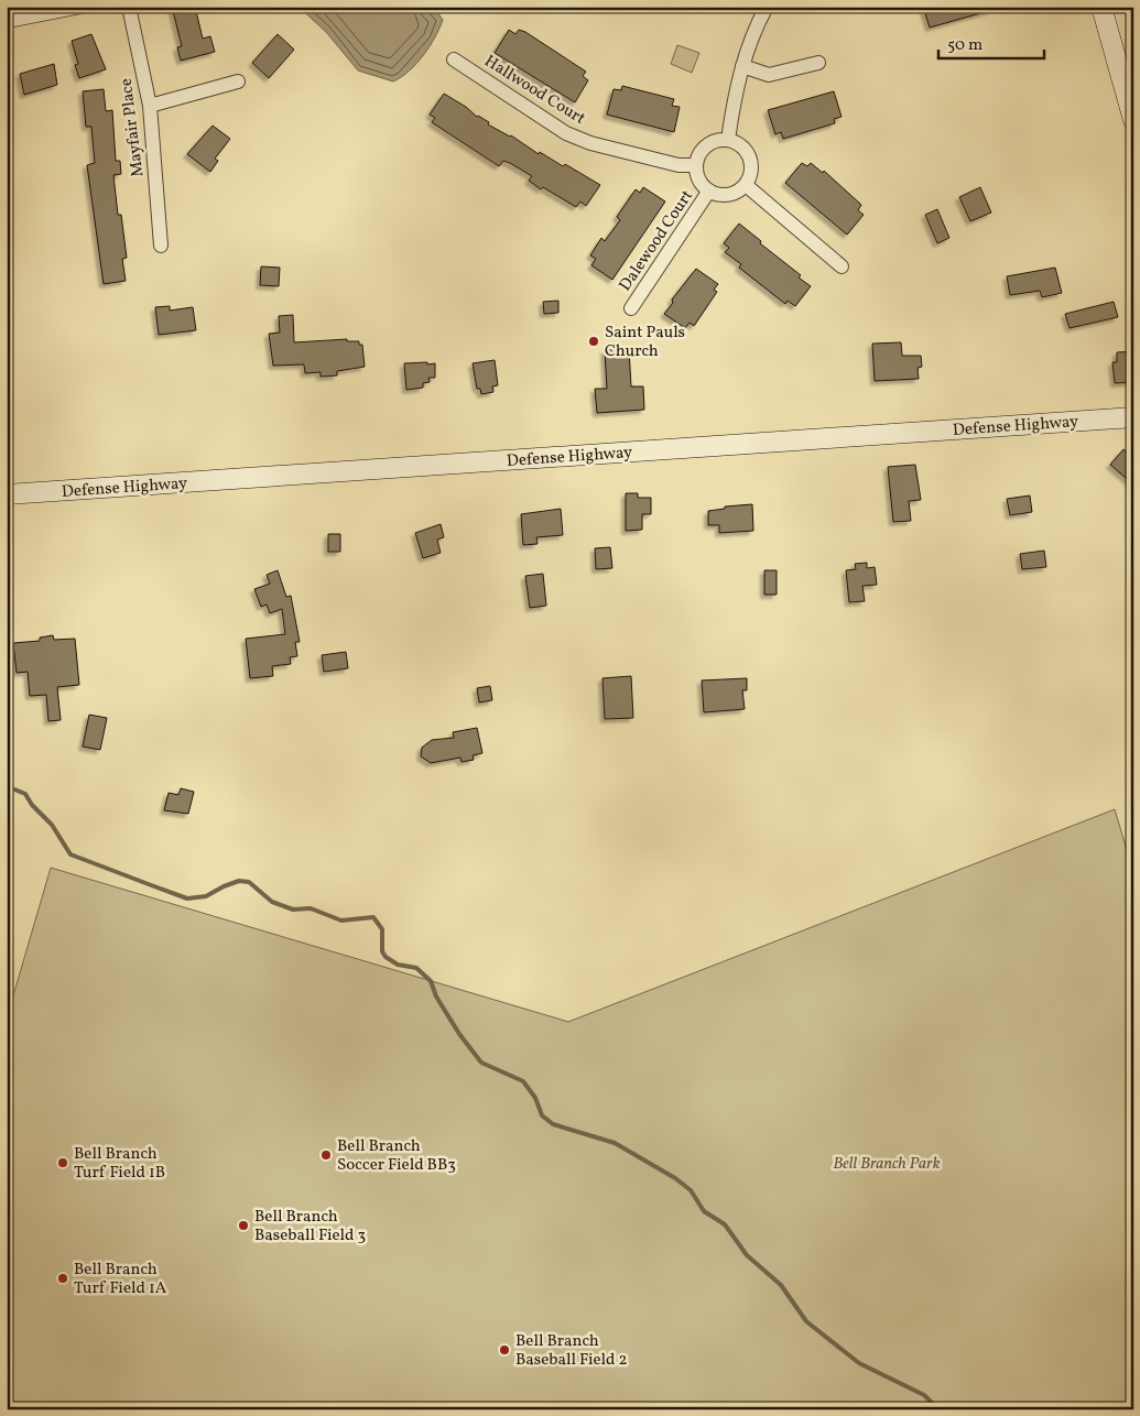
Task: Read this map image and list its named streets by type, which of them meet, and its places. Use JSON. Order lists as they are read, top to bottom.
{
  "streets": {
    "main road": ["Defense Highway"],
    "street": ["Hallwood Court", "Mayfair Place", "Dalewood Court"]
  },
  "crossings": [
    ["Hallwood Court", "Dalewood Court"]
  ],
  "parks": ["Bell Branch Park"],
  "places": [
    "Saint Pauls Church",
    "Bell Branch Soccer Field BB3",
    "Bell Branch Turf Field 1B",
    "Bell Branch Baseball Field 3",
    "Bell Branch Turf Field 1A",
    "Bell Branch Baseball Field 2"
  ],
  "scale_bar": "50 m"
}
